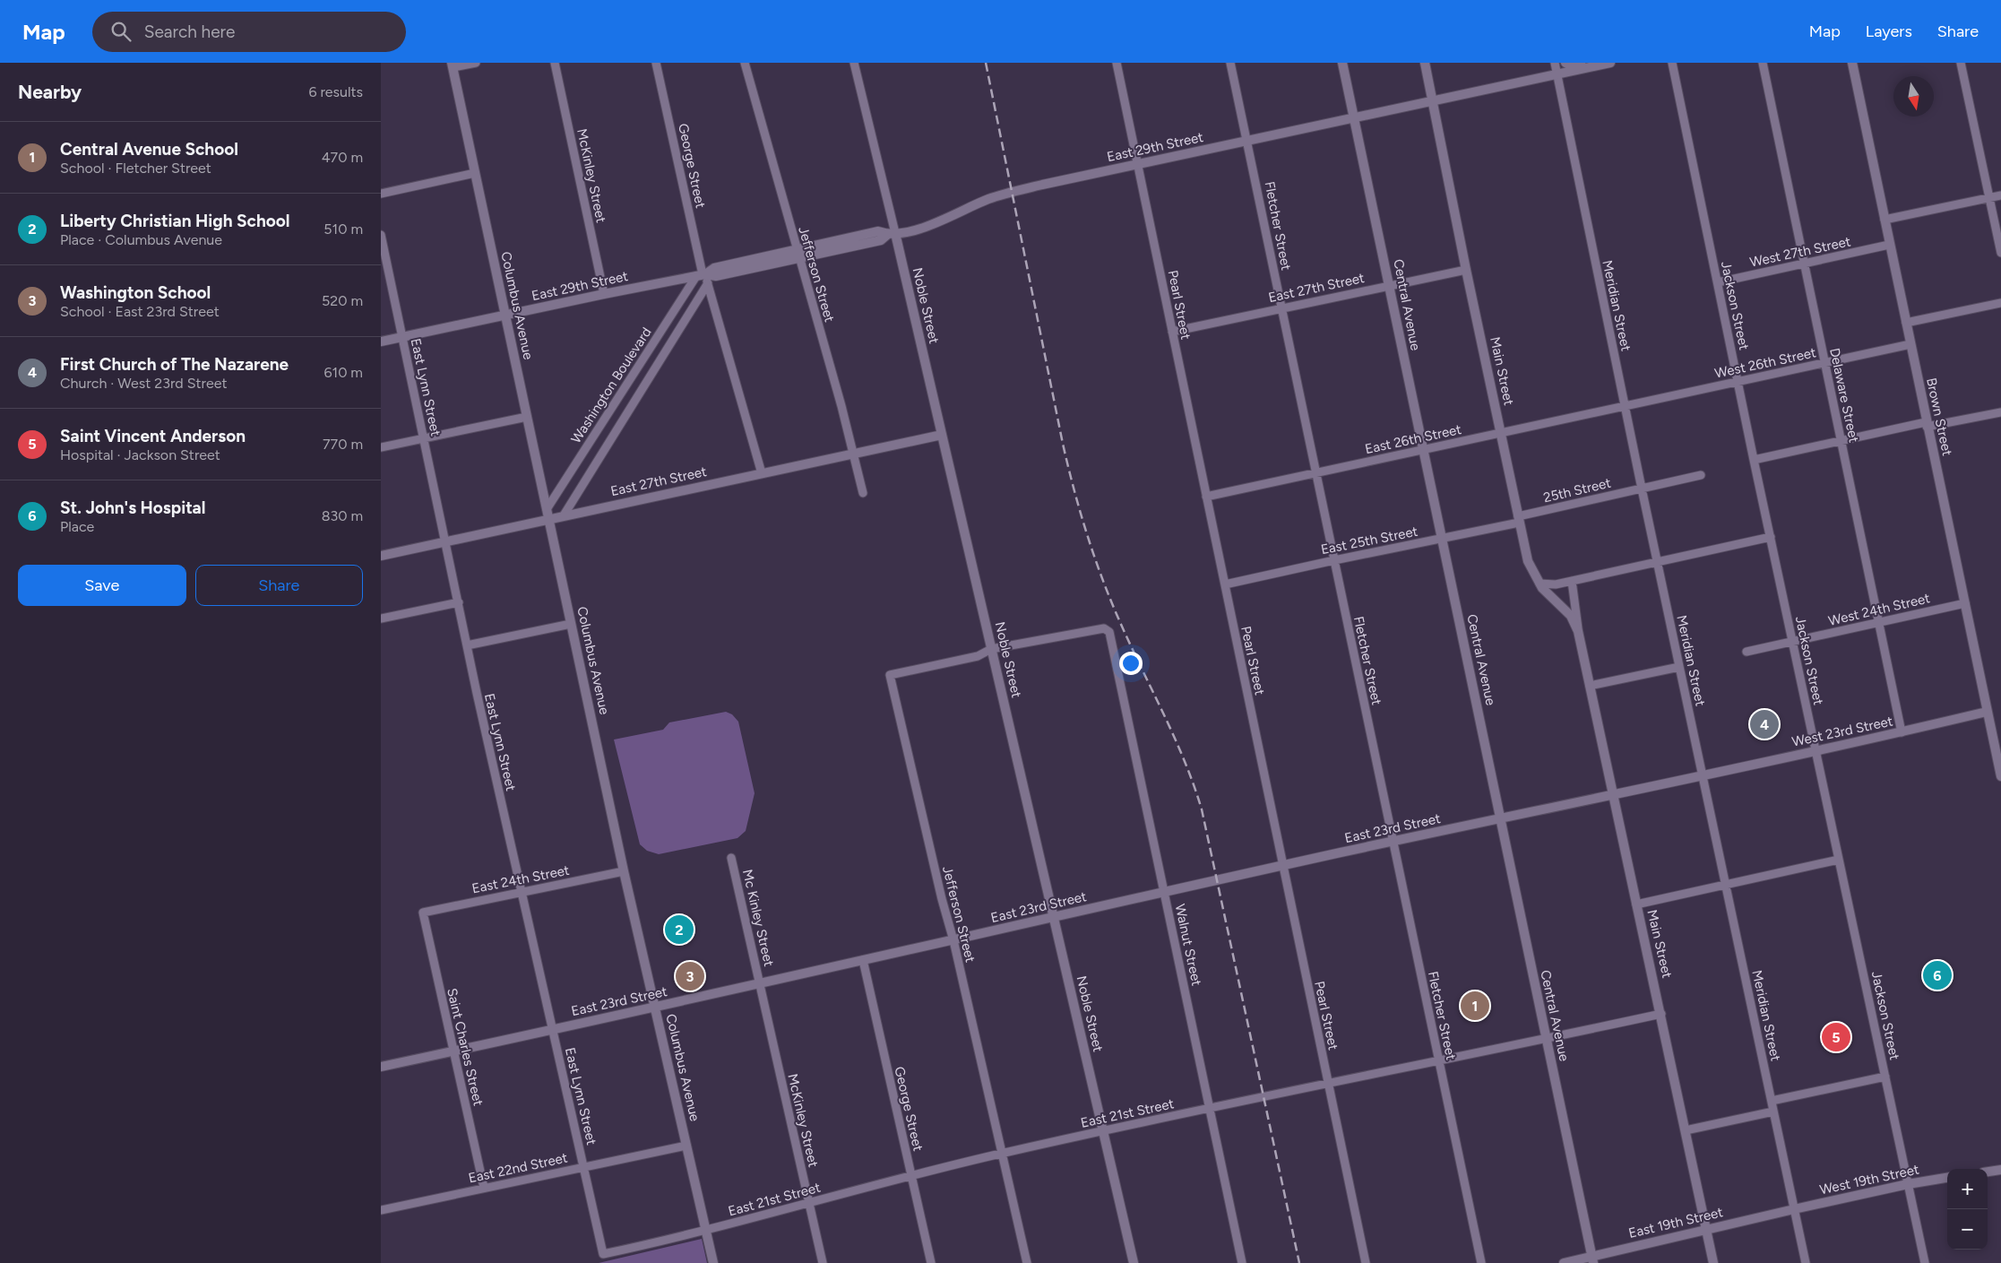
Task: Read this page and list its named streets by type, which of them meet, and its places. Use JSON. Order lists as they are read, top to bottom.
{
  "streets": {
    "street": [
      "East 29th Street",
      "George Street",
      "McKinley Street",
      "Fletcher Street",
      "West 27th Street",
      "Jefferson Street",
      "East 27th Street",
      "Pearl Street",
      "Central Avenue",
      "Columbus Avenue",
      "Noble Street",
      "Meridian Street",
      "Jackson Street",
      "West 26th Street",
      "Main Street",
      "Washington Boulevard",
      "East Lynn Street",
      "Delaware Street",
      "Brown Street",
      "East 26th Street",
      "25th Street",
      "East 25th Street",
      "West 24th Street",
      "West 23rd Street",
      "East 23rd Street",
      "East 24th Street",
      "Mc Kinley Street",
      "Walnut Street",
      "Saint Charles Street",
      "East 21st Street",
      "East 22nd Street",
      "West 19th Street",
      "East 19th Street"
    ]
  },
  "crossings": [
    ["East 29th Street", "George Street"],
    ["East 29th Street", "McKinley Street"],
    ["East 29th Street", "Fletcher Street"],
    ["East 29th Street", "Jefferson Street"],
    ["East 29th Street", "Pearl Street"],
    ["East 29th Street", "Central Avenue"],
    ["East 29th Street", "Columbus Avenue"],
    ["East 29th Street", "Noble Street"],
    ["East 29th Street", "Meridian Street"],
    ["East 29th Street", "Main Street"],
    ["East 29th Street", "Washington Boulevard"],
    ["East 29th Street", "East Lynn Street"],
    ["George Street", "East 27th Street"],
    ["George Street", "Washington Boulevard"],
    ["George Street", "East 23rd Street"],
    ["George Street", "East 21st Street"],
    ["McKinley Street", "East 23rd Street"],
    ["McKinley Street", "Mc Kinley Street"],
    ["McKinley Street", "East 21st Street"],
    ["Fletcher Street", "East 27th Street"],
    ["Fletcher Street", "East 26th Street"],
    ["Fletcher Street", "East 25th Street"],
    ["Fletcher Street", "East 23rd Street"],
    ["Fletcher Street", "East 21st Street"],
    ["West 27th Street", "Jackson Street"],
    ["West 27th Street", "Delaware Street"],
    ["West 27th Street", "Brown Street"],
    ["Jefferson Street", "East 27th Street"],
    ["Jefferson Street", "Noble Street"],
    ["Jefferson Street", "East 23rd Street"],
    ["Jefferson Street", "Walnut Street"],
    ["Jefferson Street", "East 21st Street"],
    ["East 27th Street", "Pearl Street"],
    ["East 27th Street", "Central Avenue"],
    ["East 27th Street", "Columbus Avenue"],
    ["East 27th Street", "Noble Street"],
    ["East 27th Street", "Main Street"],
    ["East 27th Street", "Washington Boulevard"],
    ["East 27th Street", "East Lynn Street"],
    ["Pearl Street", "East 26th Street"],
    ["Pearl Street", "East 25th Street"],
    ["Pearl Street", "East 23rd Street"],
    ["Pearl Street", "East 21st Street"],
    ["Central Avenue", "East 26th Street"],
    ["Central Avenue", "East 25th Street"],
    ["Central Avenue", "East 23rd Street"],
    ["Central Avenue", "East 21st Street"],
    ["Central Avenue", "East 19th Street"],
    ["Columbus Avenue", "Washington Boulevard"],
    ["Columbus Avenue", "East 23rd Street"],
    ["Columbus Avenue", "East 24th Street"],
    ["Columbus Avenue", "East 21st Street"],
    ["Columbus Avenue", "East 22nd Street"],
    ["Noble Street", "East 23rd Street"],
    ["Noble Street", "Walnut Street"],
    ["Noble Street", "East 21st Street"],
    ["Meridian Street", "West 26th Street"],
    ["Meridian Street", "East 26th Street"],
    ["Meridian Street", "25th Street"],
    ["Meridian Street", "West 23rd Street"],
    ["Meridian Street", "East 23rd Street"],
    ["Meridian Street", "West 19th Street"],
    ["Meridian Street", "East 19th Street"],
    ["Jackson Street", "West 26th Street"],
    ["Jackson Street", "West 24th Street"],
    ["Jackson Street", "West 23rd Street"],
    ["Jackson Street", "West 19th Street"],
    ["West 26th Street", "Delaware Street"],
    ["West 26th Street", "Brown Street"],
    ["West 26th Street", "East 26th Street"],
    ["Main Street", "East 26th Street"],
    ["Main Street", "25th Street"],
    ["Main Street", "East 25th Street"],
    ["Main Street", "East 23rd Street"],
    ["Main Street", "East 21st Street"],
    ["Main Street", "East 19th Street"],
    ["East Lynn Street", "East 23rd Street"],
    ["East Lynn Street", "East 24th Street"],
    ["East Lynn Street", "East 21st Street"],
    ["East Lynn Street", "East 22nd Street"],
    ["Delaware Street", "West 24th Street"],
    ["Delaware Street", "West 23rd Street"],
    ["Brown Street", "West 24th Street"],
    ["Brown Street", "West 23rd Street"],
    ["25th Street", "East 25th Street"],
    ["West 23rd Street", "East 23rd Street"],
    ["East 23rd Street", "Mc Kinley Street"],
    ["East 23rd Street", "Walnut Street"],
    ["East 23rd Street", "Saint Charles Street"],
    ["East 24th Street", "Saint Charles Street"],
    ["Walnut Street", "East 21st Street"],
    ["Saint Charles Street", "East 22nd Street"],
    ["West 19th Street", "East 19th Street"]
  ],
  "north": "bottom",
  "page": {
    "header": "Map",
    "search": "Search here",
    "nav": ["Map", "Layers", "Share"],
    "heading": ["Nearby", "6 results"],
    "list": [
      {
        "mark": "1",
        "name": "Central Avenue School",
        "note": "School · Fletcher Street",
        "value": "470 m"
      },
      {
        "mark": "2",
        "name": "Liberty Christian High School",
        "note": "Place · Columbus Avenue",
        "value": "510 m"
      },
      {
        "mark": "3",
        "name": "Washington School",
        "note": "School · East 23rd Street",
        "value": "520 m"
      },
      {
        "mark": "4",
        "name": "First Church of The Nazarene",
        "note": "Church · West 23rd Street",
        "value": "610 m"
      },
      {
        "mark": "5",
        "name": "Saint Vincent Anderson",
        "note": "Hospital · Jackson Street",
        "value": "770 m"
      },
      {
        "mark": "6",
        "name": "St. John's Hospital",
        "note": "Place",
        "value": "830 m"
      }
    ],
    "buttons": ["Save", "Share"],
    "pins": [
      "4",
      "2",
      "6",
      "3",
      "1",
      "5"
    ],
    "map_buttons": ["+", "−"]
  }
}
